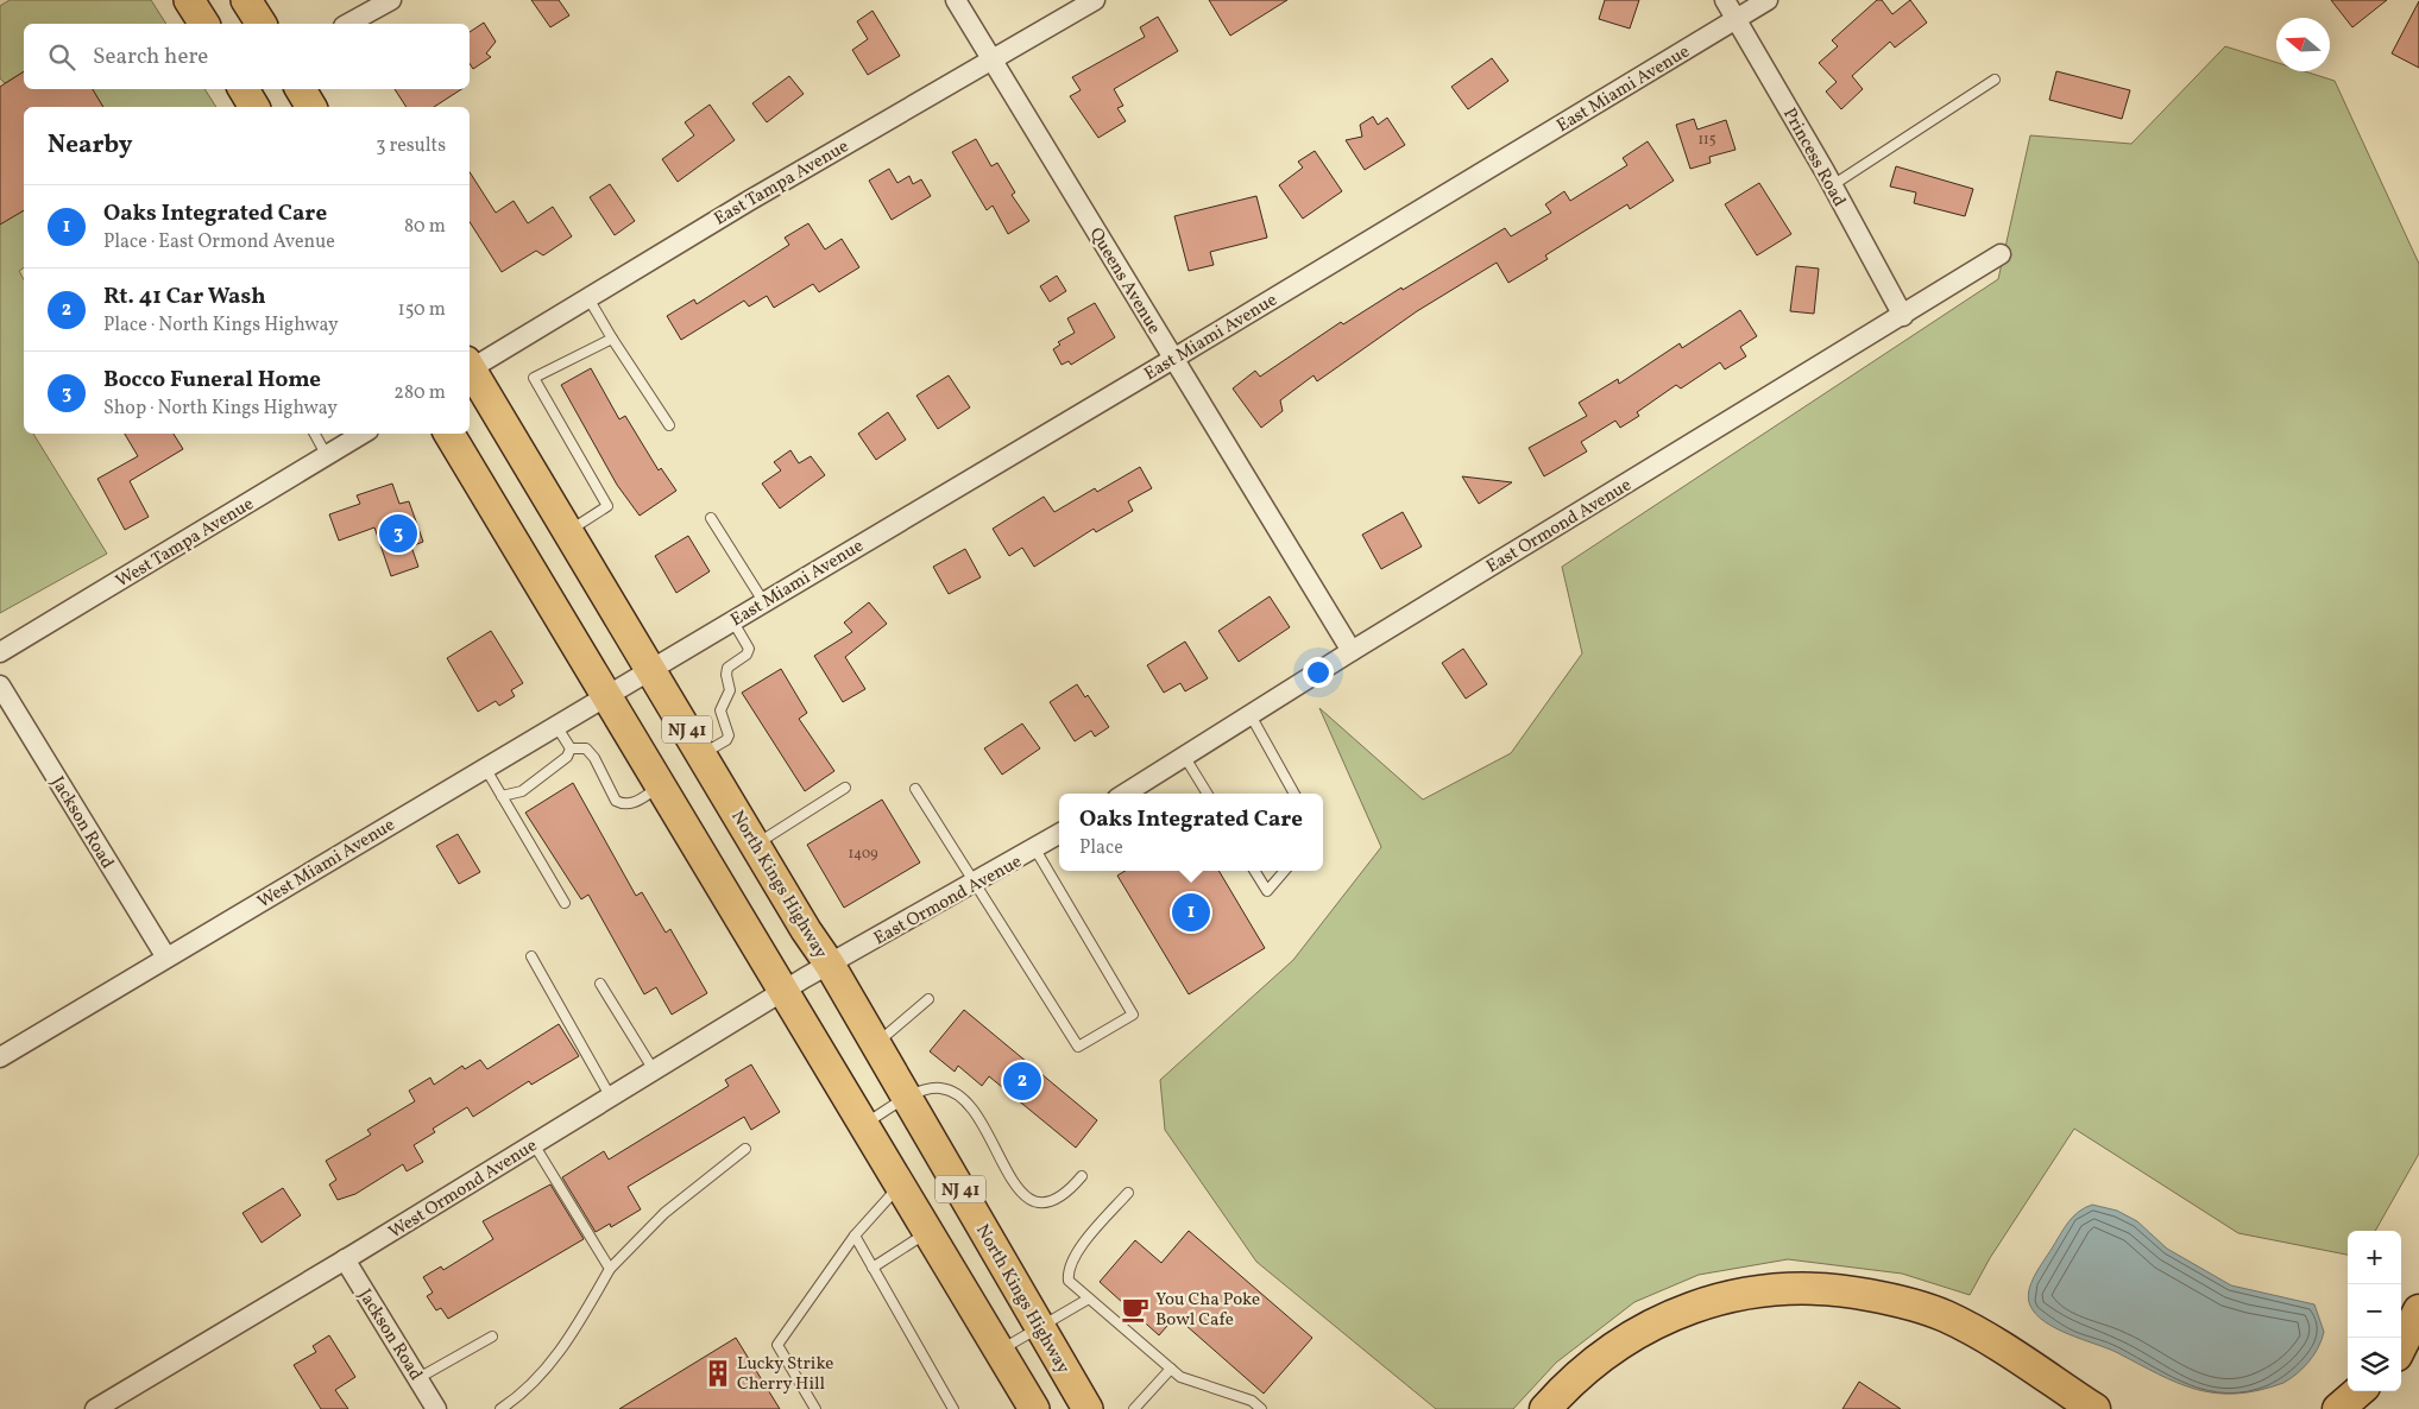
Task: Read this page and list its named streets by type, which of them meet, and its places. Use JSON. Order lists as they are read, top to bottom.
{
  "streets": {
    "main road": ["NJ 41", "North Kings Highway"],
    "street": [
      "East Miami Avenue",
      "Princess Road",
      "East Tampa Avenue",
      "Queens Avenue",
      "East Ormond Avenue",
      "West Tampa Avenue",
      "Jackson Road",
      "West Miami Avenue",
      "West Ormond Avenue"
    ]
  },
  "crossings": [
    ["East Miami Avenue", "Princess Road"],
    ["East Miami Avenue", "Queens Avenue"],
    ["East Miami Avenue", "West Miami Avenue"],
    ["East Miami Avenue", "North Kings Highway"],
    ["Princess Road", "East Ormond Avenue"],
    ["East Tampa Avenue", "Queens Avenue"],
    ["Queens Avenue", "East Ormond Avenue"],
    ["East Ormond Avenue", "North Kings Highway"],
    ["East Ormond Avenue", "West Ormond Avenue"],
    ["NJ 41", "West Miami Avenue"],
    ["NJ 41", "West Ormond Avenue"],
    ["Jackson Road", "West Miami Avenue"],
    ["Jackson Road", "West Ormond Avenue"],
    ["West Miami Avenue", "North Kings Highway"],
    ["North Kings Highway", "West Ormond Avenue"]
  ],
  "places": {
    "cafe": ["You Cha Poke Bowl Cafe"],
    "building": ["Lucky Strike Cherry Hill"]
  },
  "house_numbers": ["115", "1409"],
  "north": "left",
  "page": {
    "search": "Search here",
    "heading": ["Nearby", "3 results"],
    "list": [
      {
        "mark": "1",
        "name": "Oaks Integrated Care",
        "note": "Place · East Ormond Avenue",
        "value": "80 m"
      },
      {
        "mark": "2",
        "name": "Rt. 41 Car Wash",
        "note": "Place · North Kings Highway",
        "value": "150 m"
      },
      {
        "mark": "3",
        "name": "Bocco Funeral Home",
        "note": "Shop · North Kings Highway",
        "value": "280 m"
      }
    ],
    "pins": ["3", "1", "2"],
    "popup": ["Oaks Integrated Care", "Place"],
    "map_buttons": ["+", "−"]
  }
}
